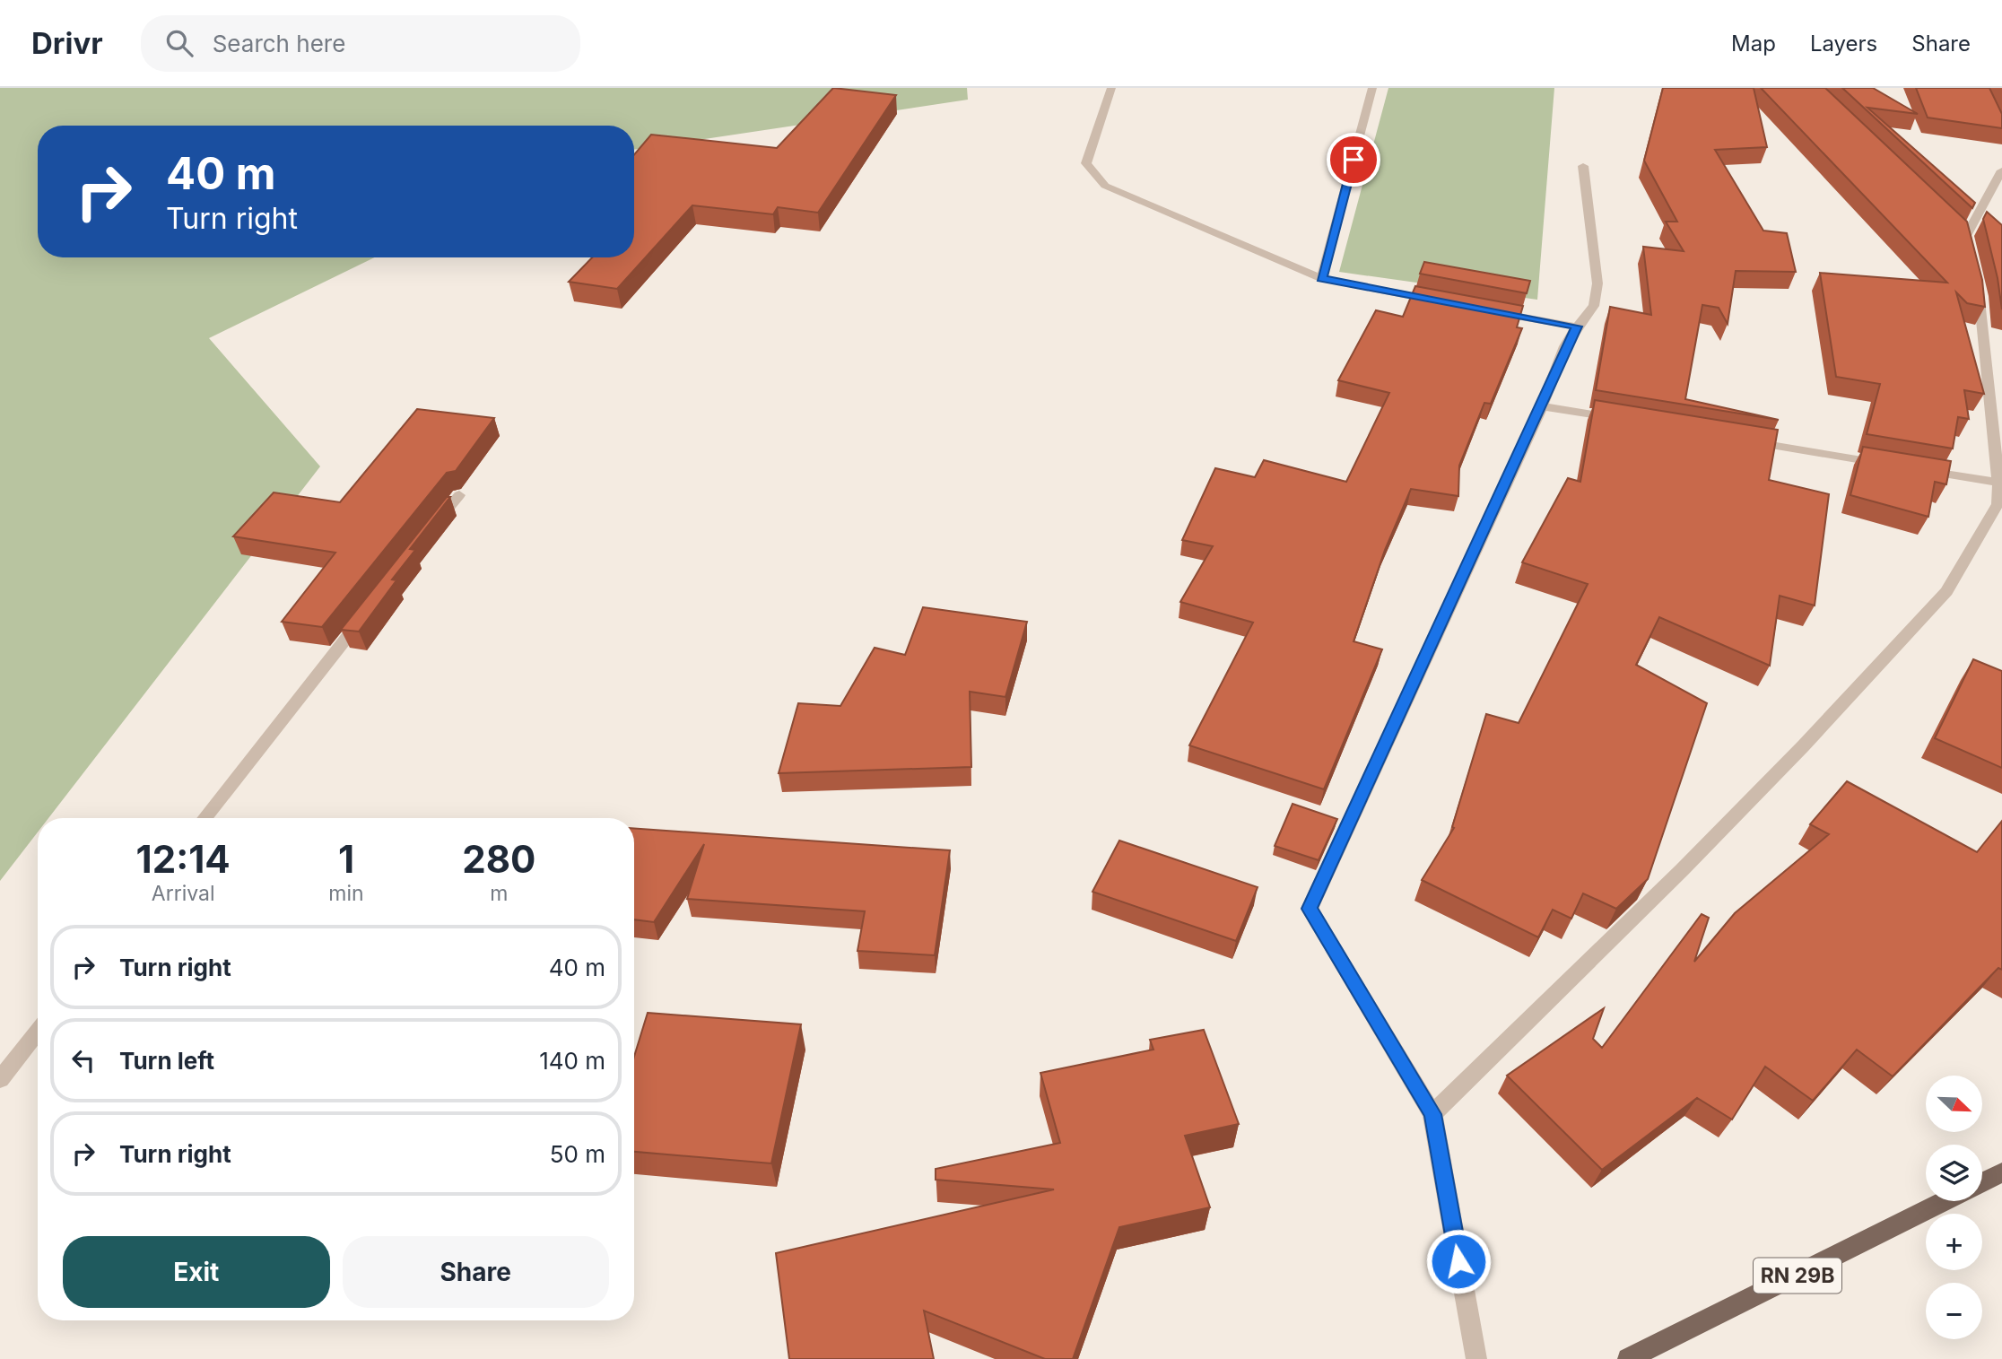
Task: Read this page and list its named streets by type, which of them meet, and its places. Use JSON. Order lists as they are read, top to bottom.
{
  "streets": {
    "main road": ["RN 29B"]
  },
  "north": "bottom right",
  "page": {
    "header": "Drivr",
    "search": "Search here",
    "nav": ["Map", "Layers", "Share"],
    "turn": ["40 m", "Turn right"],
    "eta": [
      "12:14",
      "Arrival",
      "1",
      "min",
      "280",
      "m"
    ],
    "list": [
      {
        "name": "Turn right",
        "value": "40 m"
      },
      {
        "name": "Turn left",
        "value": "140 m"
      },
      {
        "name": "Turn right",
        "value": "50 m"
      }
    ],
    "map_buttons": ["+", "−"],
    "buttons": ["Exit", "Share"]
  }
}
